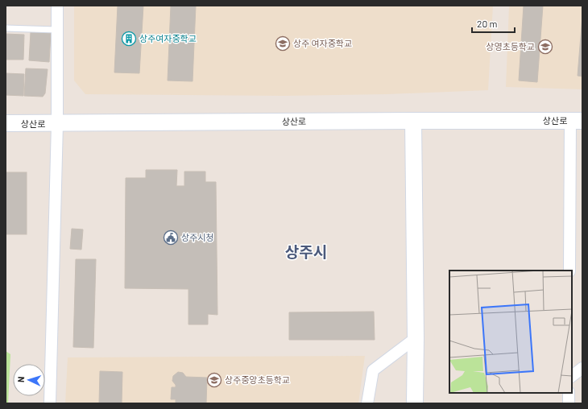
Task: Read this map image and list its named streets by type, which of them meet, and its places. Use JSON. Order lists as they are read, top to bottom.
{
  "streets": {
    "street": ["상산로"]
  },
  "districts": ["상주시"],
  "places": {
    "building": ["상주여자중학교"],
    "school or university": ["상주 여자중학교", "상영초등학교", "상주중앙초등학교"],
    "public building": ["상주시청"]
  },
  "scale_bar": "20 m",
  "north": "left"
}
